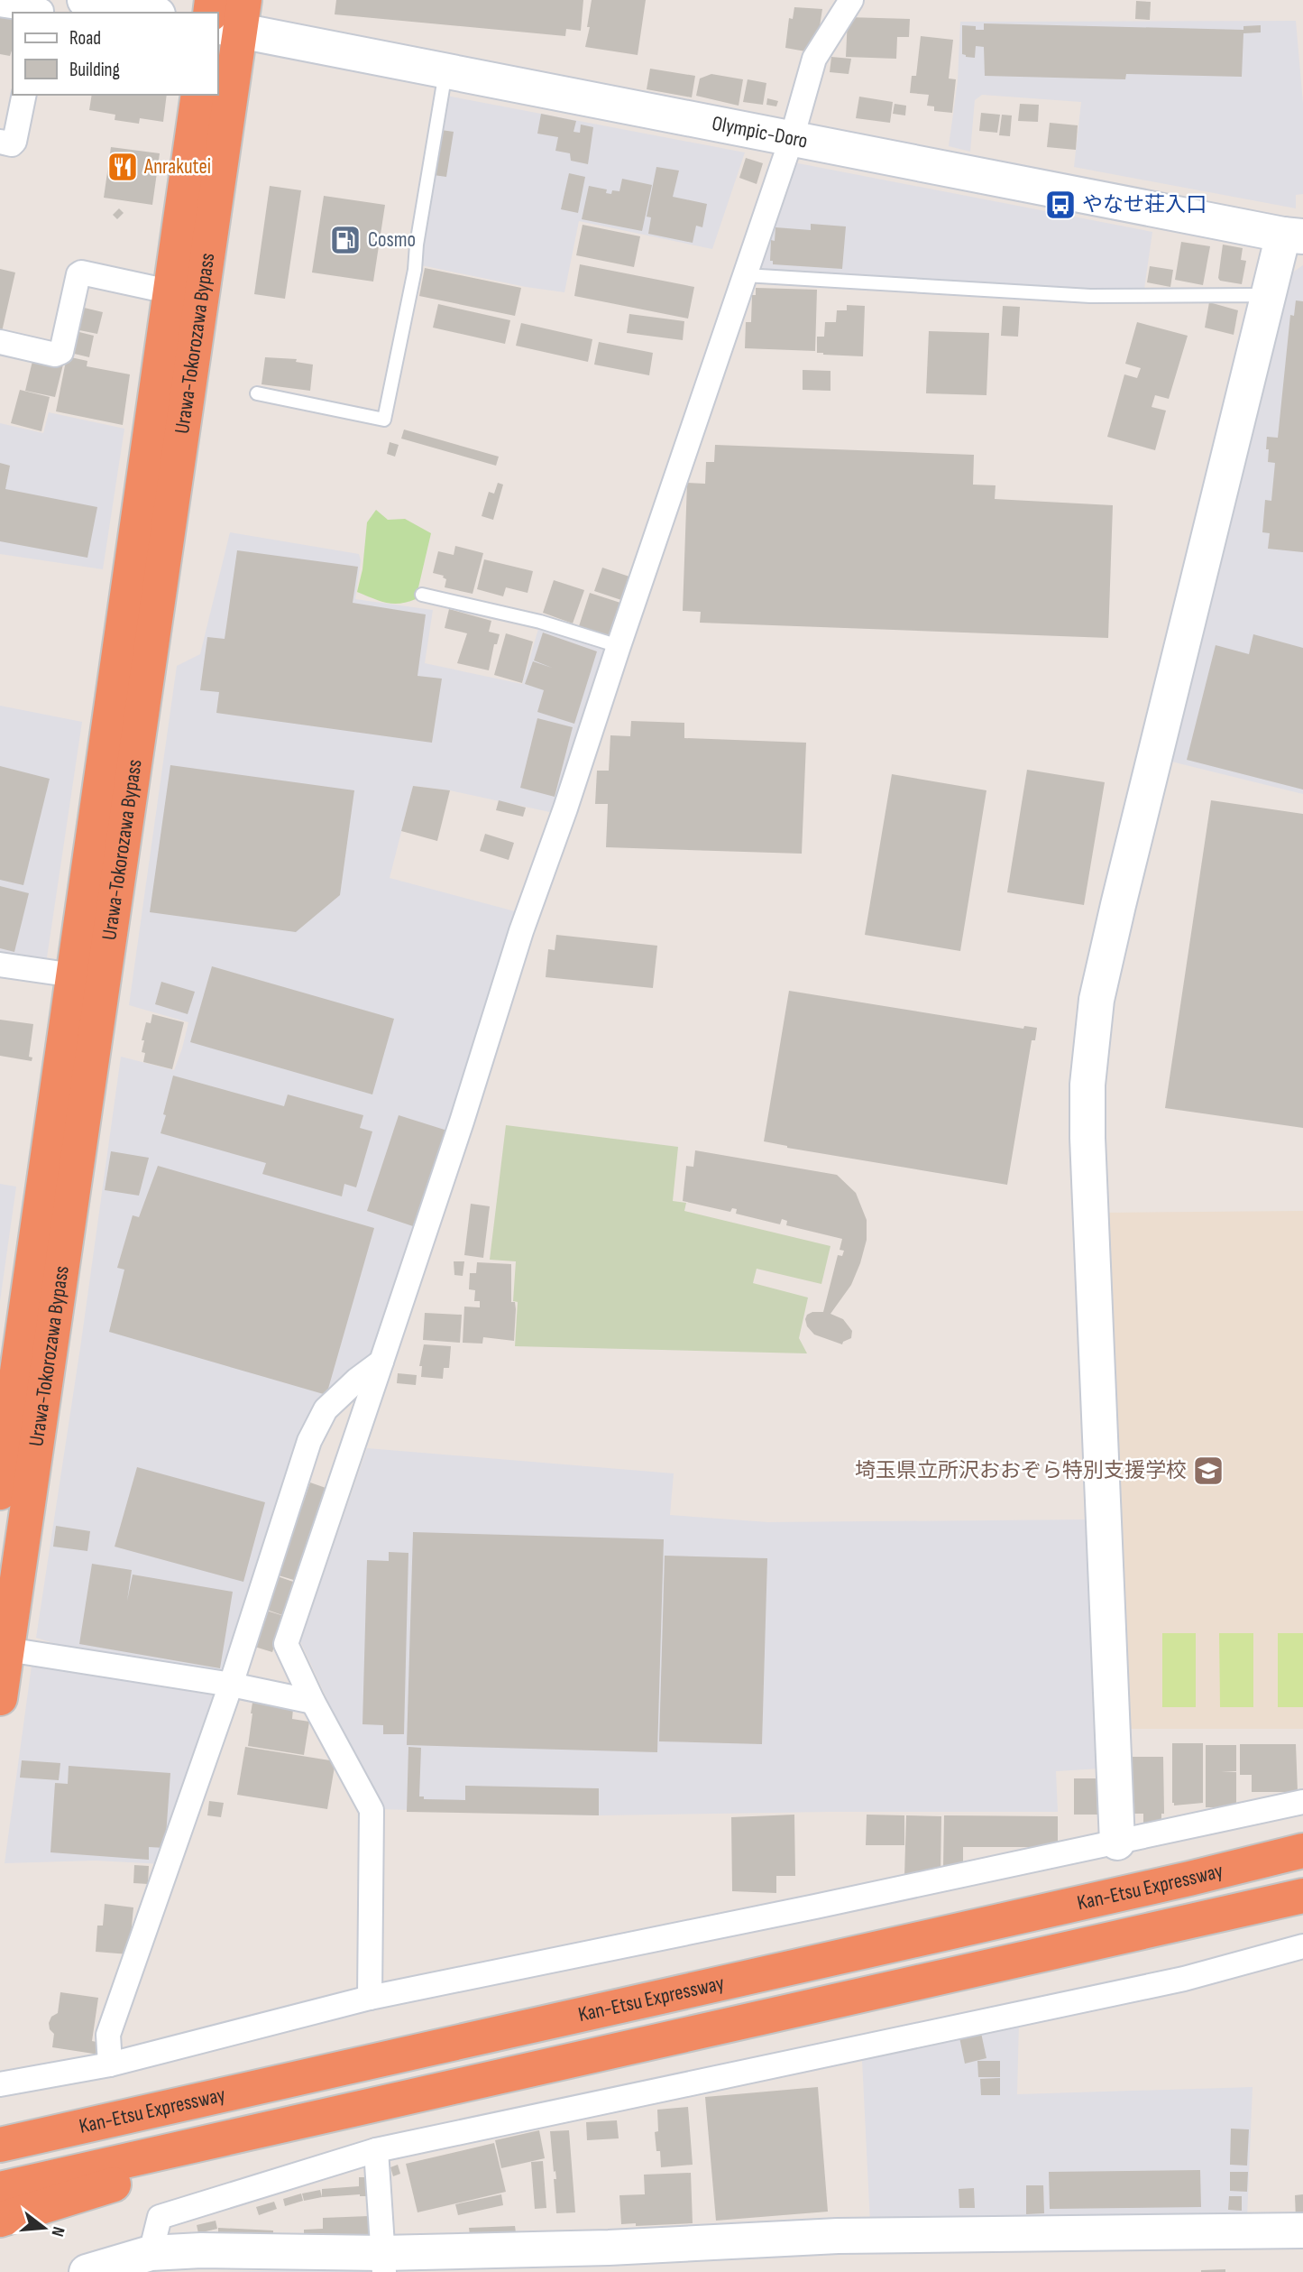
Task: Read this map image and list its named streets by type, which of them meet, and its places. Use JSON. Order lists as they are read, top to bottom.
{
  "streets": {
    "highway": ["Urawa-Tokorozawa Bypass", "Kan-Etsu Expressway"],
    "street": ["Olympic-Doro"]
  },
  "crossings": [
    ["Olympic-Doro", "Urawa-Tokorozawa Bypass"]
  ],
  "places": {
    "restaurant": ["Anrakutei"],
    "bus stop": ["やなせ荘入口"],
    "fuel station": ["Cosmo"],
    "school or university": ["埼玉県立所沢おおぞら特別支援学校"]
  },
  "legend": ["Road", "Building"],
  "north": "right"
}
